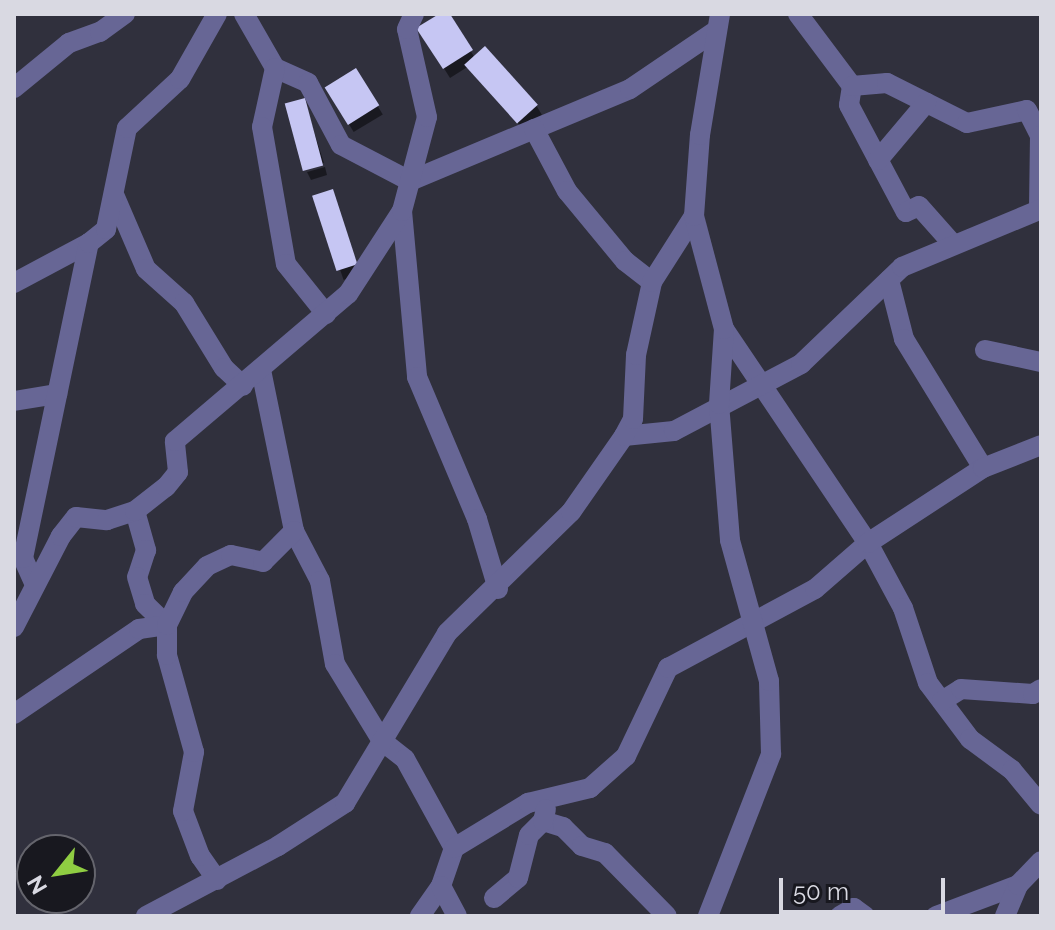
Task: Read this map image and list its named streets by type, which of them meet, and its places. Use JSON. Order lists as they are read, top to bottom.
{
  "scale_bar": "50 m",
  "north": "bottom left"
}
